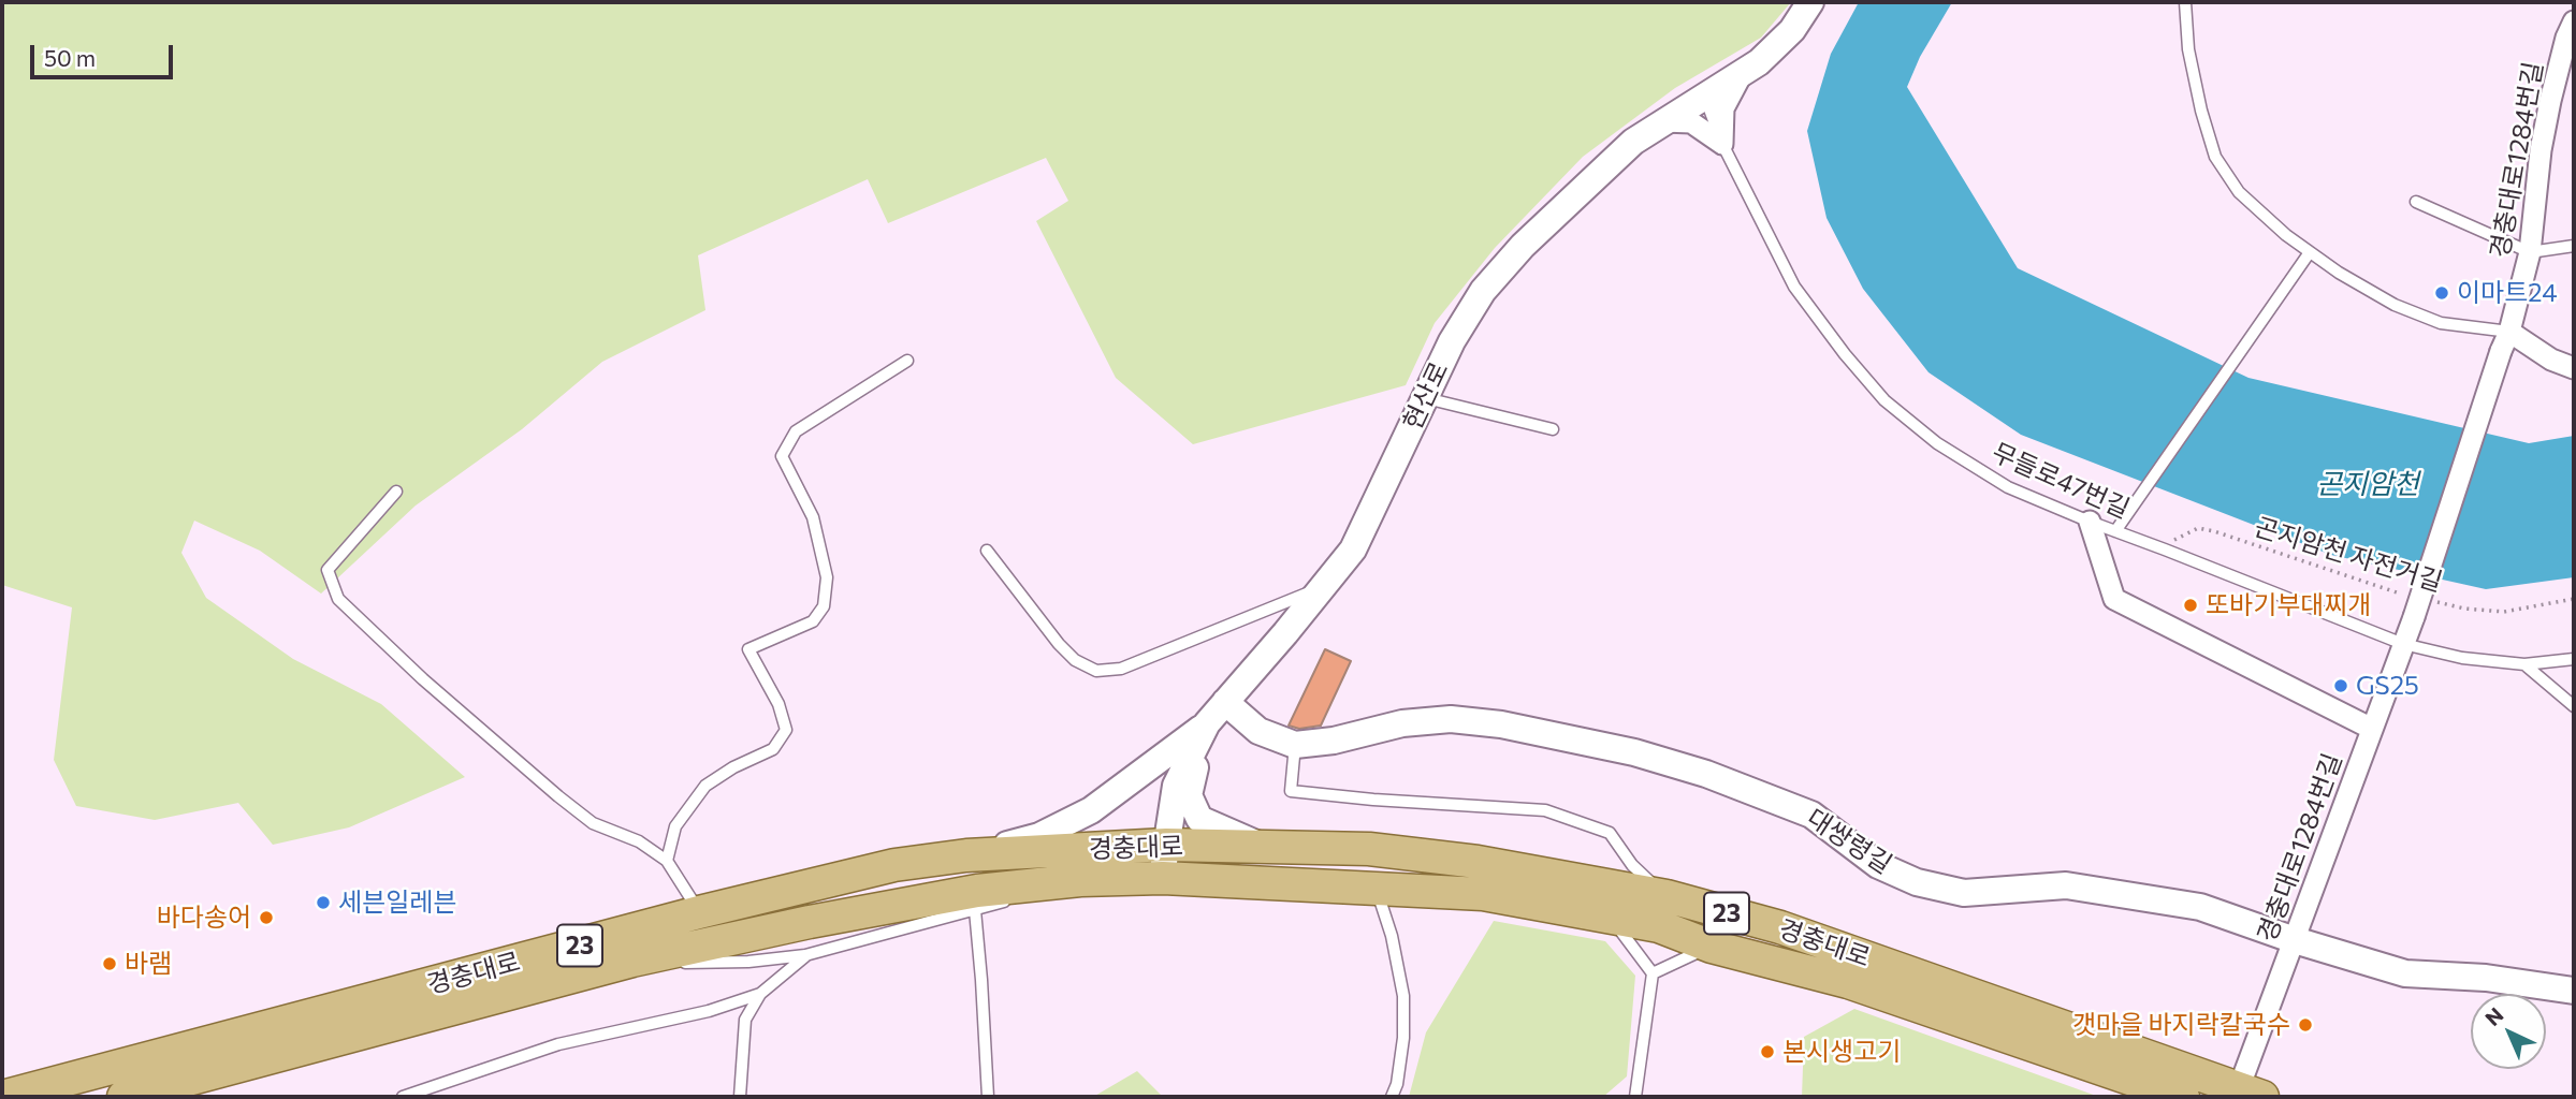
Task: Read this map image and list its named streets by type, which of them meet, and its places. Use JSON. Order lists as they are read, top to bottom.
{
  "streets": {
    "main road": ["경충대로", "23"],
    "street": ["경충대로1284번길", "현산로", "대쌍령길"],
    "lane": ["무들로47번길"],
    "path": ["곤지암천 자전거길"]
  },
  "crossings": [
    ["경충대로1284번길", "무들로47번길"],
    ["경충대로1284번길", "대쌍령길"],
    ["경충대로1284번길", "경충대로"],
    ["현산로", "무들로47번길"],
    ["현산로", "대쌍령길"],
    ["현산로", "경충대로"],
    ["무들로47번길", "곤지암천 자전거길"]
  ],
  "water": ["곤지암천"],
  "places": [
    "이마트24",
    "또바기부대찌개",
    "GS25",
    "세븐일레븐",
    "바다송어",
    "바램",
    "갯마을 바지락칼국수",
    "본시생고기"
  ],
  "scale_bar": "50 m",
  "north": "top left"
}
